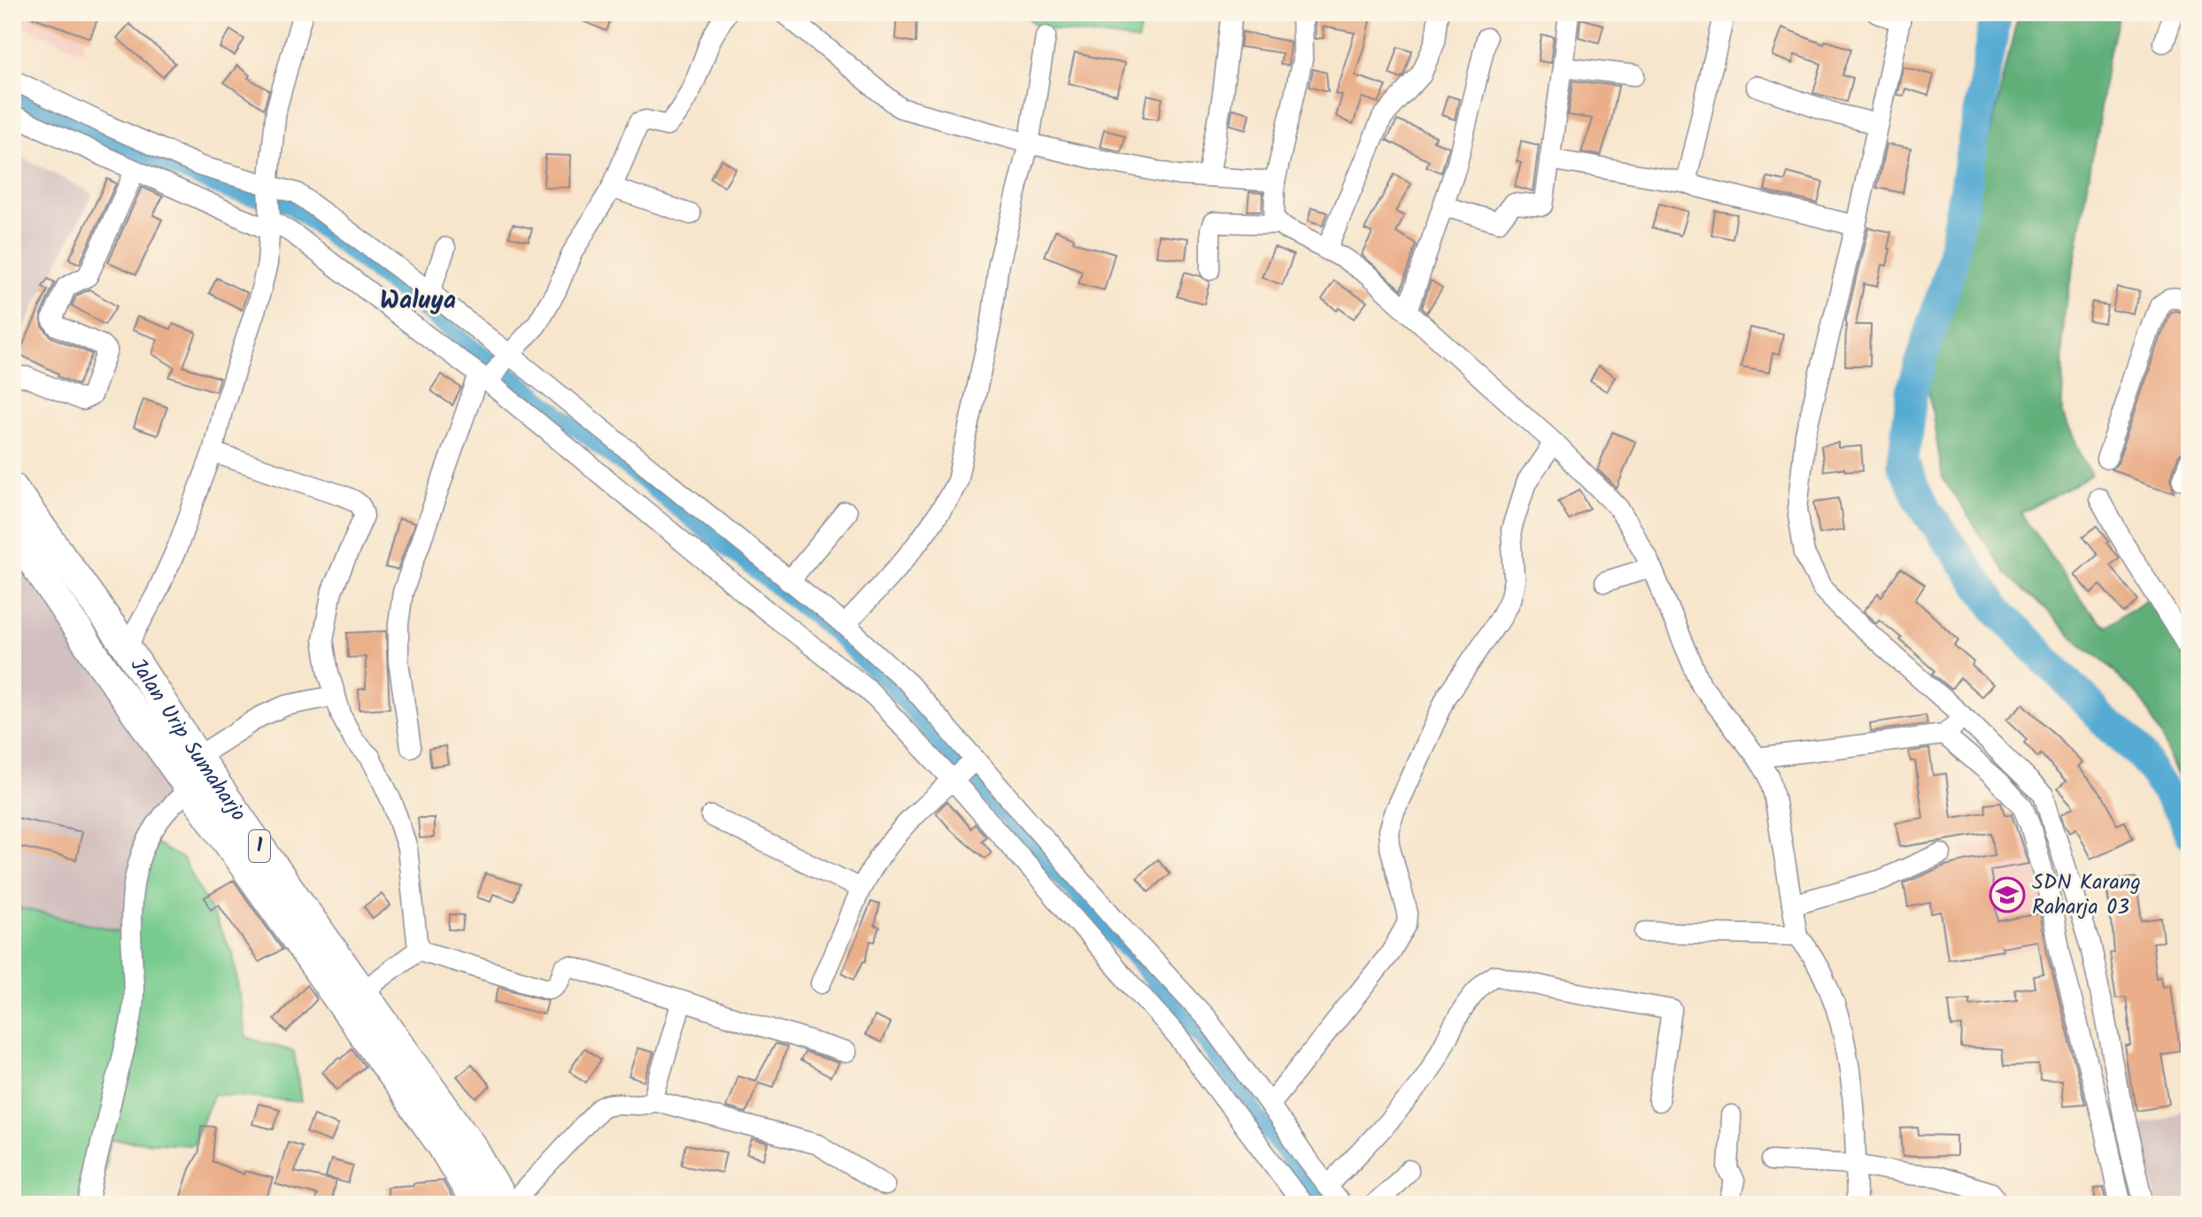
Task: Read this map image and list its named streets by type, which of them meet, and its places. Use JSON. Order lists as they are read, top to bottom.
{
  "streets": {
    "highway": ["Jalan Urip Sumaharjo", "1"]
  },
  "districts": ["Waluya"],
  "places": {
    "school or university": ["SDN Karang Raharja 03"]
  }
}
